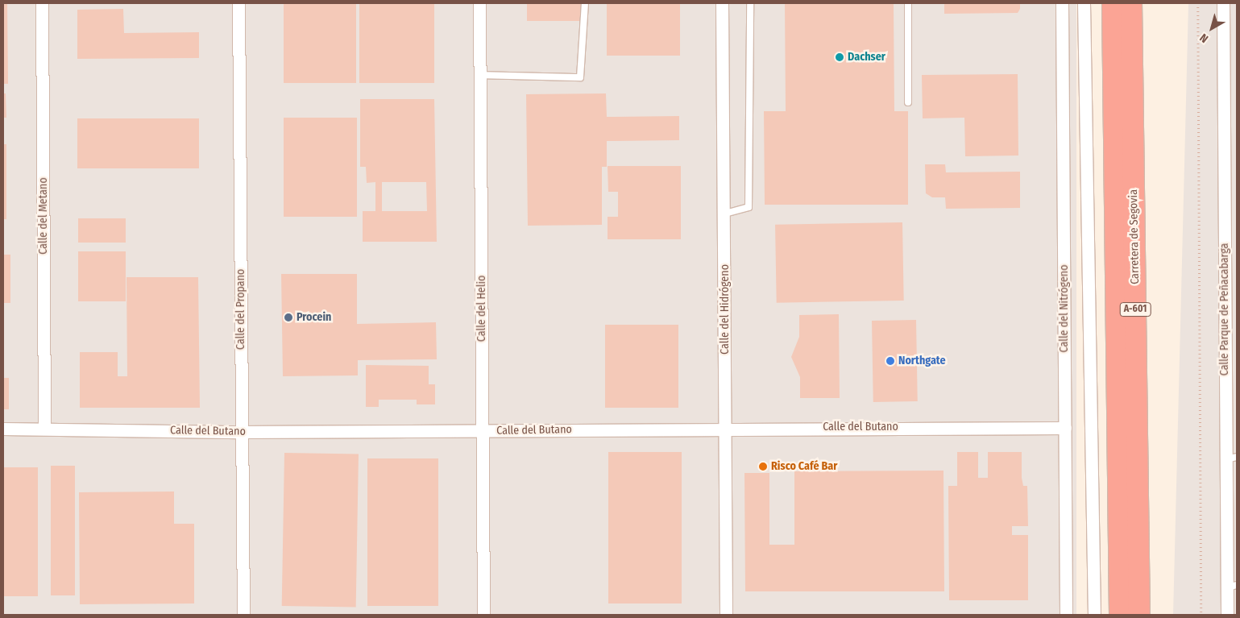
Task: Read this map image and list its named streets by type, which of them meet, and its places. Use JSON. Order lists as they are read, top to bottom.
{
  "streets": {
    "highway": ["Carretera de Segovia", "A-601"],
    "street": [
      "Calle del Metano",
      "Calle del Helio",
      "Calle del Nitrógeno",
      "Calle del Propano",
      "Calle del Hidrógeno",
      "Calle Parque de Peñacabarga",
      "Calle del Butano"
    ]
  },
  "crossings": [
    ["Calle del Metano", "Calle del Butano"],
    ["Calle del Helio", "Calle del Butano"],
    ["Calle del Nitrógeno", "Calle del Butano"],
    ["Calle del Propano", "Calle del Butano"],
    ["Calle del Hidrógeno", "Calle del Butano"]
  ],
  "places": [
    "Dachser",
    "Procein",
    "Northgate",
    "Risco Café Bar"
  ],
  "north": "bottom left"
}
